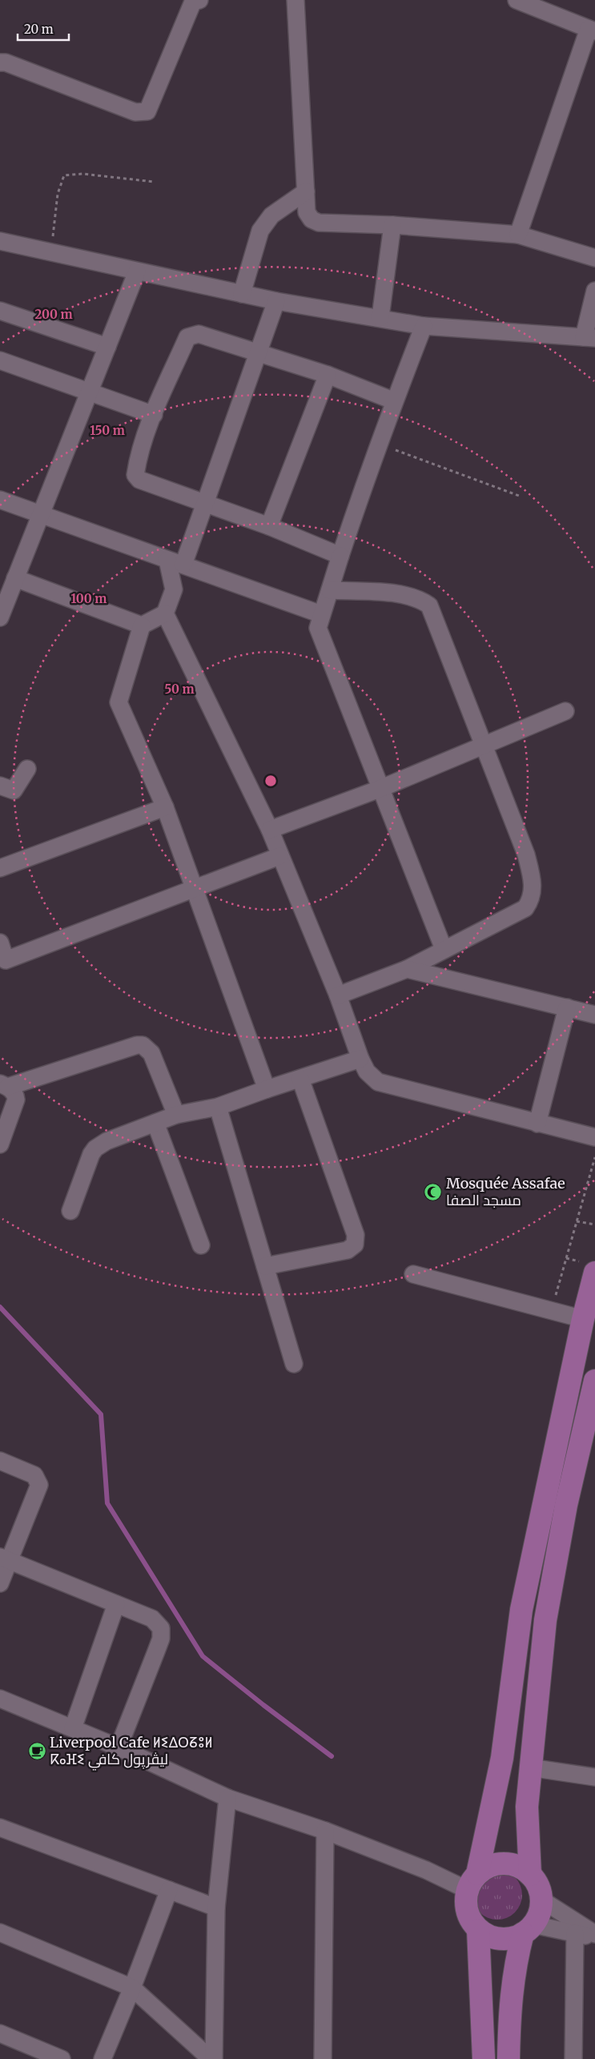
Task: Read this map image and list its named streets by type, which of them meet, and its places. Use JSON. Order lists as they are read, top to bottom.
{
  "places": {
    "mosque": ["Mosquée Assafae مسجد الصفا"],
    "cafe": ["Liverpool Cafe ⵍⵉⵠⵔⵒⵓⵍ ⴽⴰⴼⵉ ليڤرپول كافي"]
  },
  "scale_bar": "20 m",
  "rings": [
    "200 m",
    "150 m",
    "100 m",
    "50 m"
  ]
}
